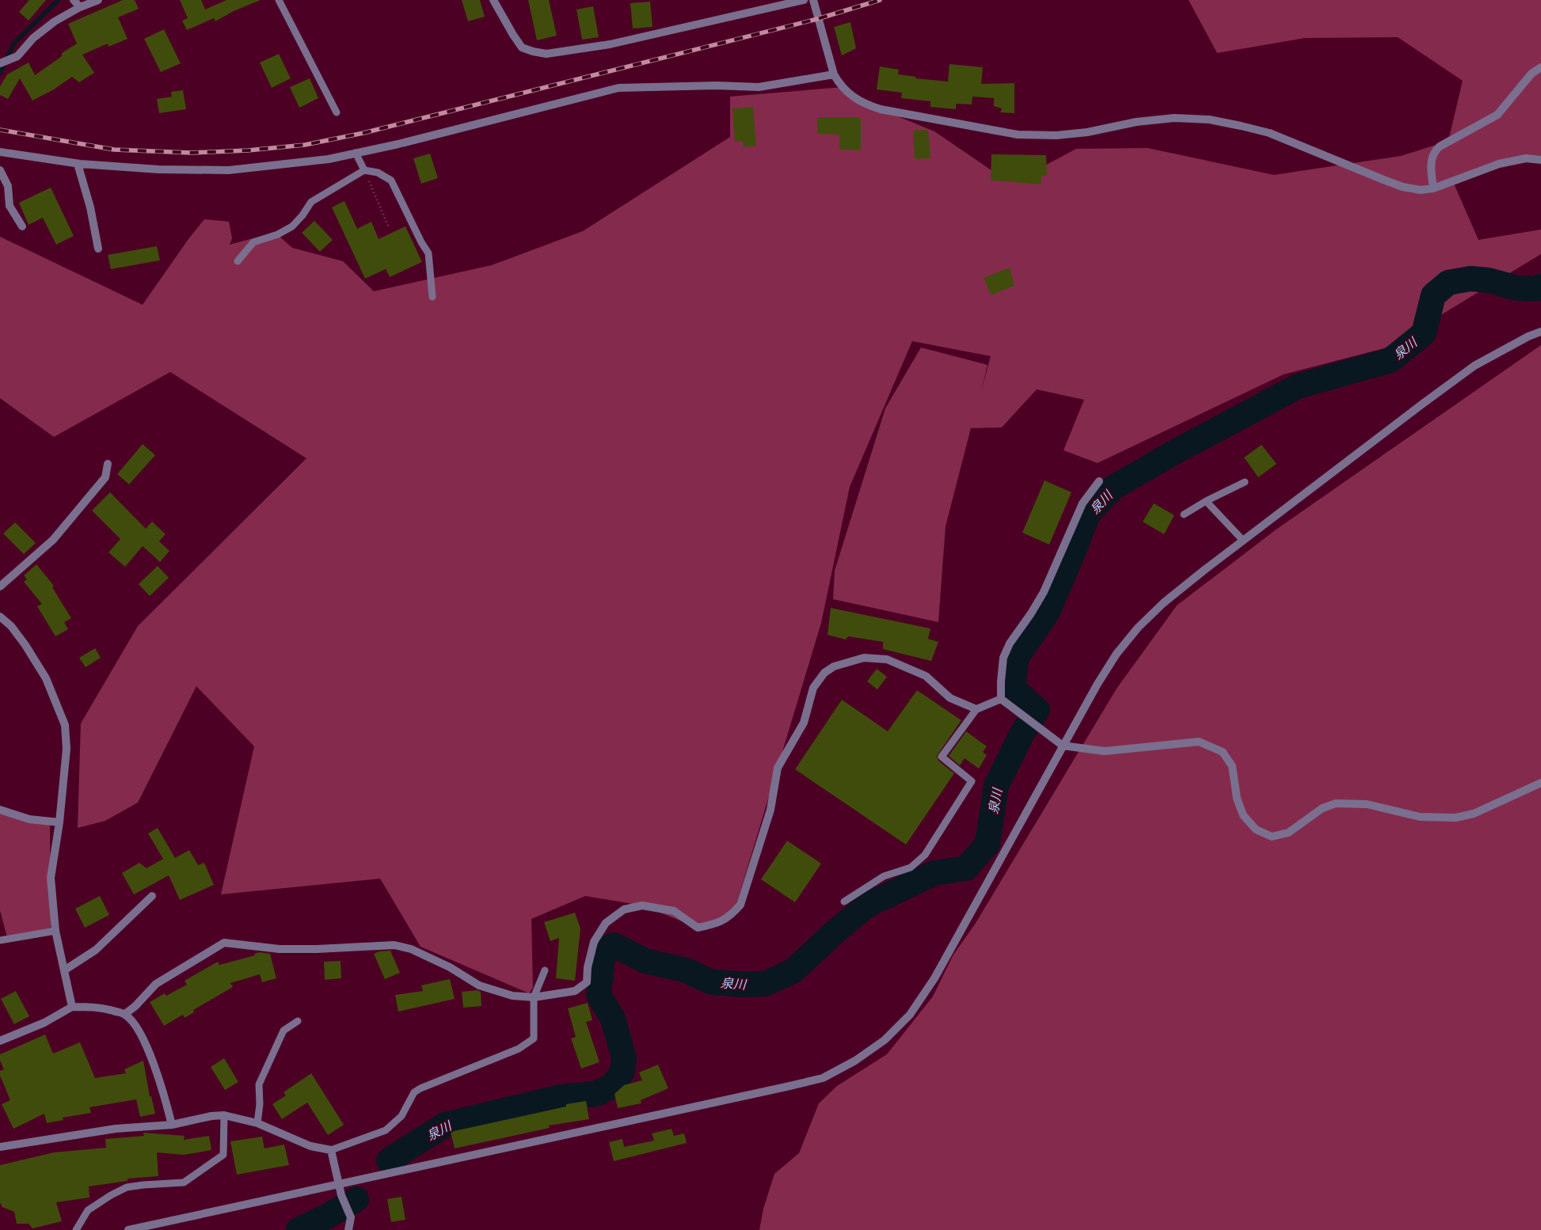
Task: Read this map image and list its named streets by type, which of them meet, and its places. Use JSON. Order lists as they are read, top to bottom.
{
  "water": ["泉川"]
}
